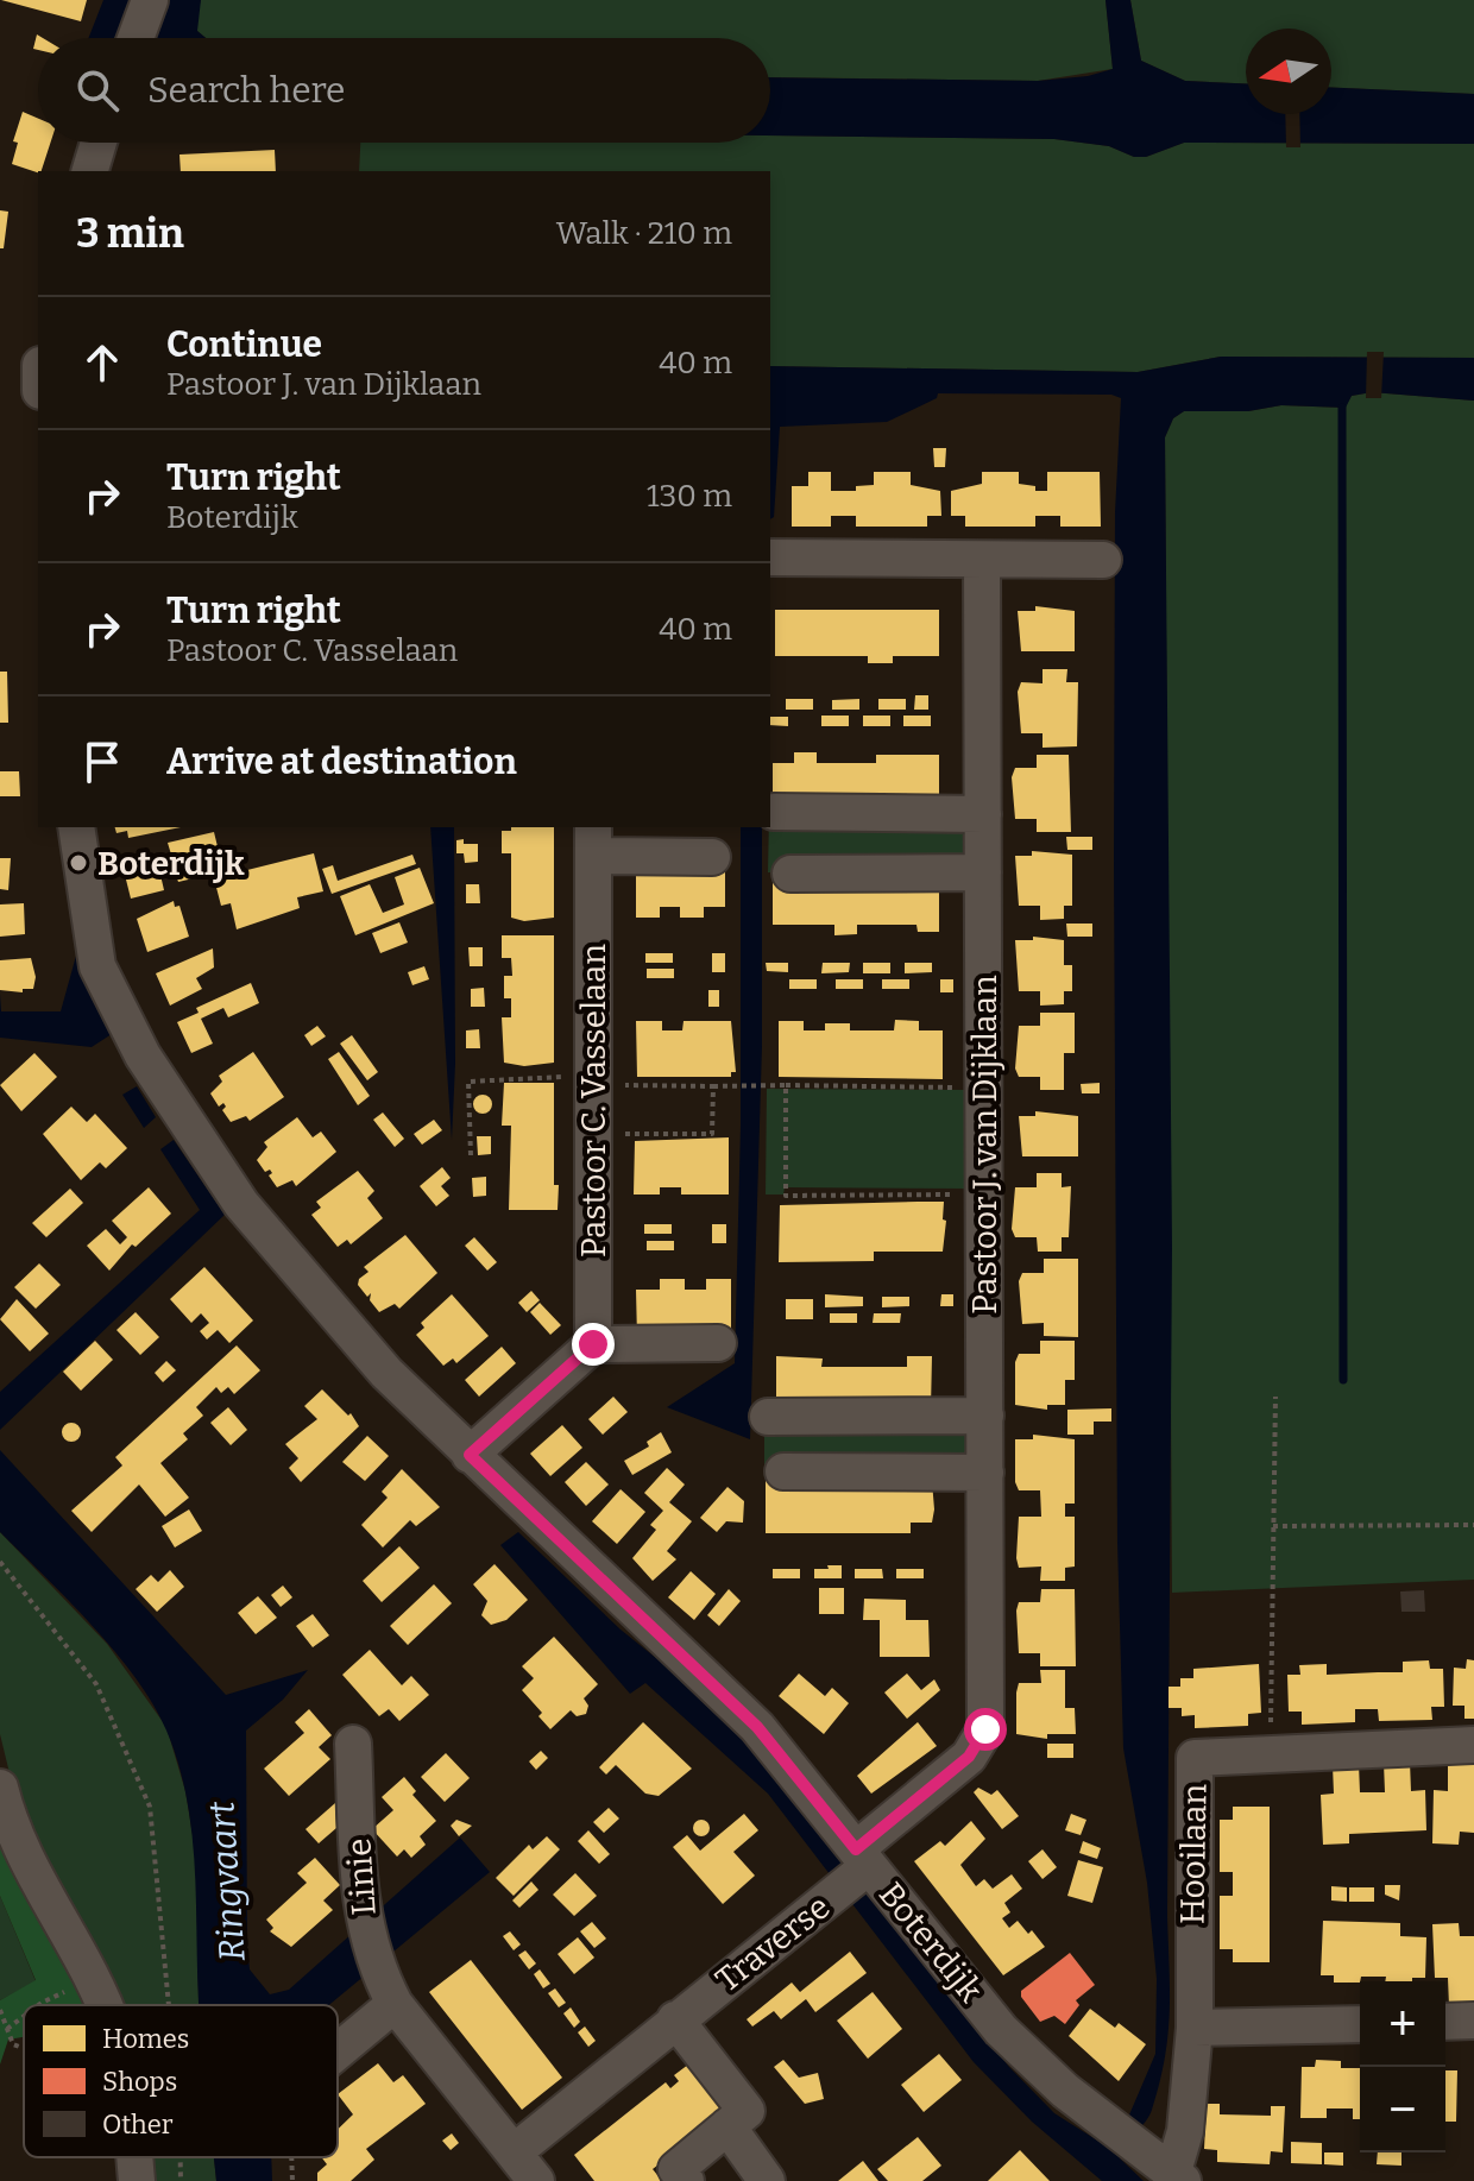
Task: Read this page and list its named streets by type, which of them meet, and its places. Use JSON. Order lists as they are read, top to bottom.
{
  "streets": {
    "street": [
      "Pastoor C. Vasselaan",
      "Pastoor J. van Dijklaan",
      "Hooilaan",
      "Linie",
      "Boterdijk",
      "Traverse"
    ]
  },
  "crossings": [
    ["Pastoor J. van Dijklaan", "Boterdijk"],
    ["Pastoor J. van Dijklaan", "Traverse"],
    ["Hooilaan", "Boterdijk"],
    ["Linie", "Traverse"],
    ["Boterdijk", "Traverse"]
  ],
  "water": ["Ringvaart"],
  "places": ["Boterdijk"],
  "legend": ["Homes", "Shops", "Other"],
  "north": "left",
  "page": {
    "search": "Search here",
    "heading": ["3 min", "Walk · 210 m"],
    "list": [
      ["Continue", "Pastoor J. van Dijklaan", "40 m"],
      ["Turn right", "Boterdijk", "130 m"],
      ["Turn right", "Pastoor C. Vasselaan", "40 m"],
      "Arrive at destination"
    ],
    "map_buttons": ["+", "−"]
  }
}
